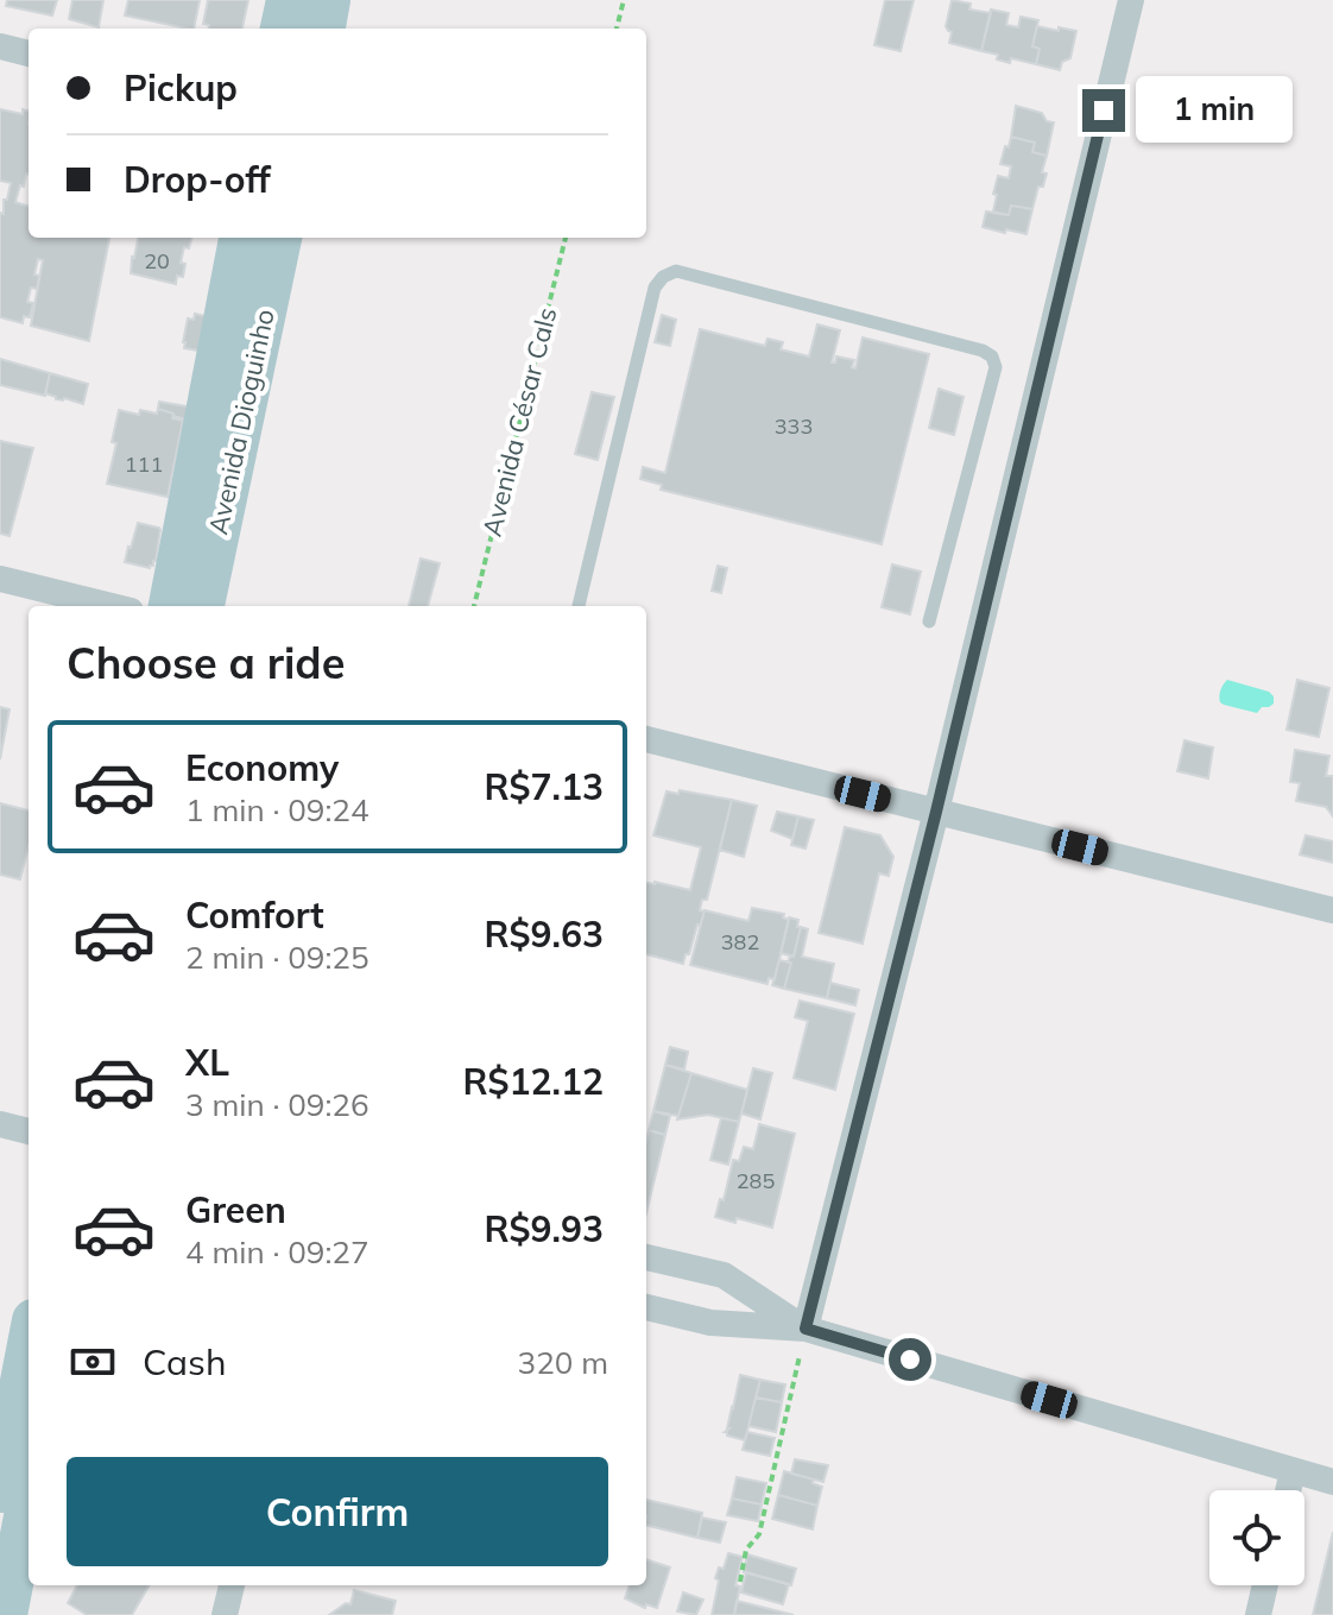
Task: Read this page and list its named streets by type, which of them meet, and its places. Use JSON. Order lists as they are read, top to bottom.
{
  "streets": {
    "main road": ["Avenida Dioguinho"],
    "path": ["Avenida César Cals"]
  },
  "house_numbers": [
    "20",
    "333",
    "111",
    "382",
    "285"
  ],
  "page": {
    "banner": ["Pickup", "Drop-off"],
    "bubble": "1 min",
    "heading": "Choose a ride",
    "list": [
      {
        "name": "Economy",
        "note": "1 min · 09:24",
        "value": "R$7.13"
      },
      {
        "name": "Comfort",
        "note": "2 min · 09:25",
        "value": "R$9.63"
      },
      {
        "name": "XL",
        "note": "3 min · 09:26",
        "value": "R$12.12"
      },
      {
        "name": "Green",
        "note": "4 min · 09:27",
        "value": "R$9.93"
      }
    ],
    "pay": ["Cash", "320 m"],
    "buttons": "Confirm"
  }
}
